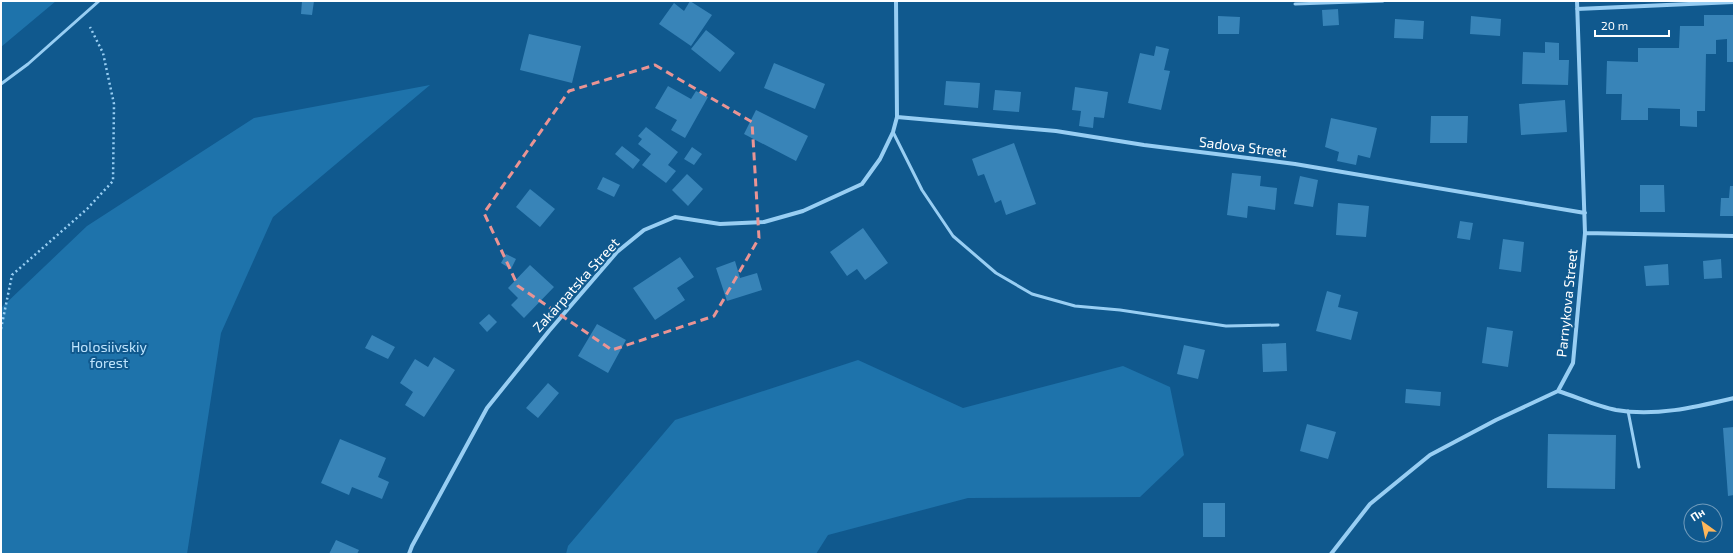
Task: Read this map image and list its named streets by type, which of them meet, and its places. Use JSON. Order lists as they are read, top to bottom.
{
  "streets": {
    "street": ["Sadova Street", "Zakarpatska Street", "Parnykova Street"]
  },
  "crossings": [
    ["Sadova Street", "Zakarpatska Street"],
    ["Sadova Street", "Parnykova Street"]
  ],
  "parks": ["Holosiivskiy forest"],
  "scale_bar": "20 m",
  "north": "top left"
}
